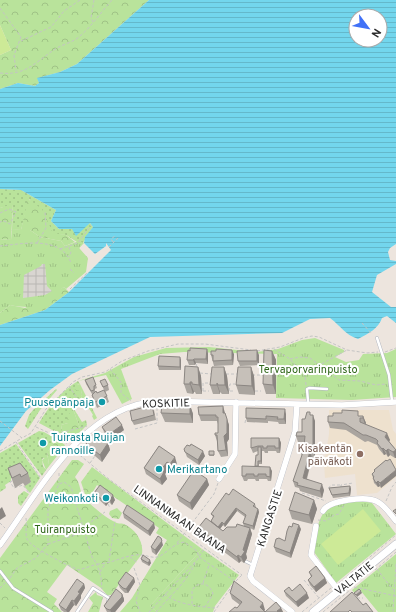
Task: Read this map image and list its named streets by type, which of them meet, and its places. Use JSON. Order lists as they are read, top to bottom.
{
  "streets": {
    "street": ["KOSKITIE", "KANGASTIE", "VALTATIE"],
    "path": ["LINNANMAAN BAANA"]
  },
  "crossings": [
    ["KOSKITIE", "KANGASTIE"],
    ["KOSKITIE", "LINNANMAAN BAANA"]
  ],
  "parks": ["Tervaporvarinpuisto", "Tuiranpuisto"],
  "places": [
    "Puusepänpaja",
    "Tuirasta Ruijan rannoille",
    "Kisakentän päiväkoti",
    "Merikartano",
    "Weikonkoti"
  ],
  "north": "bottom right"
}
